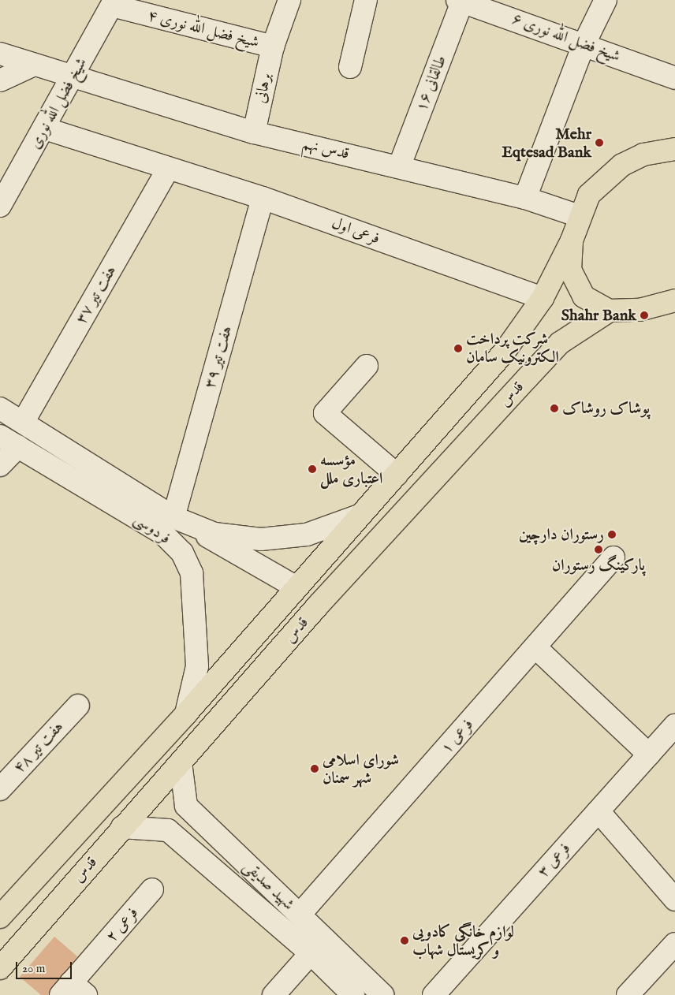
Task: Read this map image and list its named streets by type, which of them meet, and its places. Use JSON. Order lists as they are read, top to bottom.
{
  "streets": {
    "main road": ["قدس"],
    "street": [
      "شیخ فضل الله نوری ۴",
      "شیخ فضل الله نوری ۶",
      "طالقانی ۱۶",
      "برهانی",
      "شیخ فضل الله نوری",
      "قدس نهم",
      "فرعی اول",
      "هفت تیر ۳۷",
      "هفت تیر ۳۹",
      "فردوسی",
      "فرعی ۱",
      "هفت تیر ۴۸",
      "فرعی ۳",
      "شهید صدیقی",
      "فرعی ۲"
    ]
  },
  "crossings": [
    ["شیخ فضل الله نوری ۴", "برهانی"],
    ["شیخ فضل الله نوری ۴", "شیخ فضل الله نوری"],
    ["شیخ فضل الله نوری ۶", "طالقانی ۱۶"],
    ["طالقانی ۱۶", "قدس نهم"],
    ["برهانی", "قدس نهم"],
    ["شیخ فضل الله نوری", "قدس نهم"],
    ["شیخ فضل الله نوری", "فرعی اول"],
    ["فرعی اول", "هفت تیر ۳۷"],
    ["فرعی اول", "هفت تیر ۳۹"],
    ["فرعی اول", "قدس"],
    ["هفت تیر ۳۷", "فردوسی"],
    ["هفت تیر ۳۹", "فردوسی"],
    ["قدس", "فردوسی"],
    ["قدس", "شهید صدیقی"],
    ["فرعی ۱", "شهید صدیقی"]
  ],
  "places": [
    "Mehr Eqtesad Bank",
    "Shahr Bank",
    "شرکت پرداخت الکترونیک سامان",
    "پوشاک روشاک",
    "مؤسسه اعتباری ملل",
    "رستوران دارچین",
    "پارکینگ رستوران",
    "شورای اسلامی شهر سمنان",
    "لوازم خانگی کادویی و کریستال شهاب"
  ],
  "scale_bar": "20 m"
}
